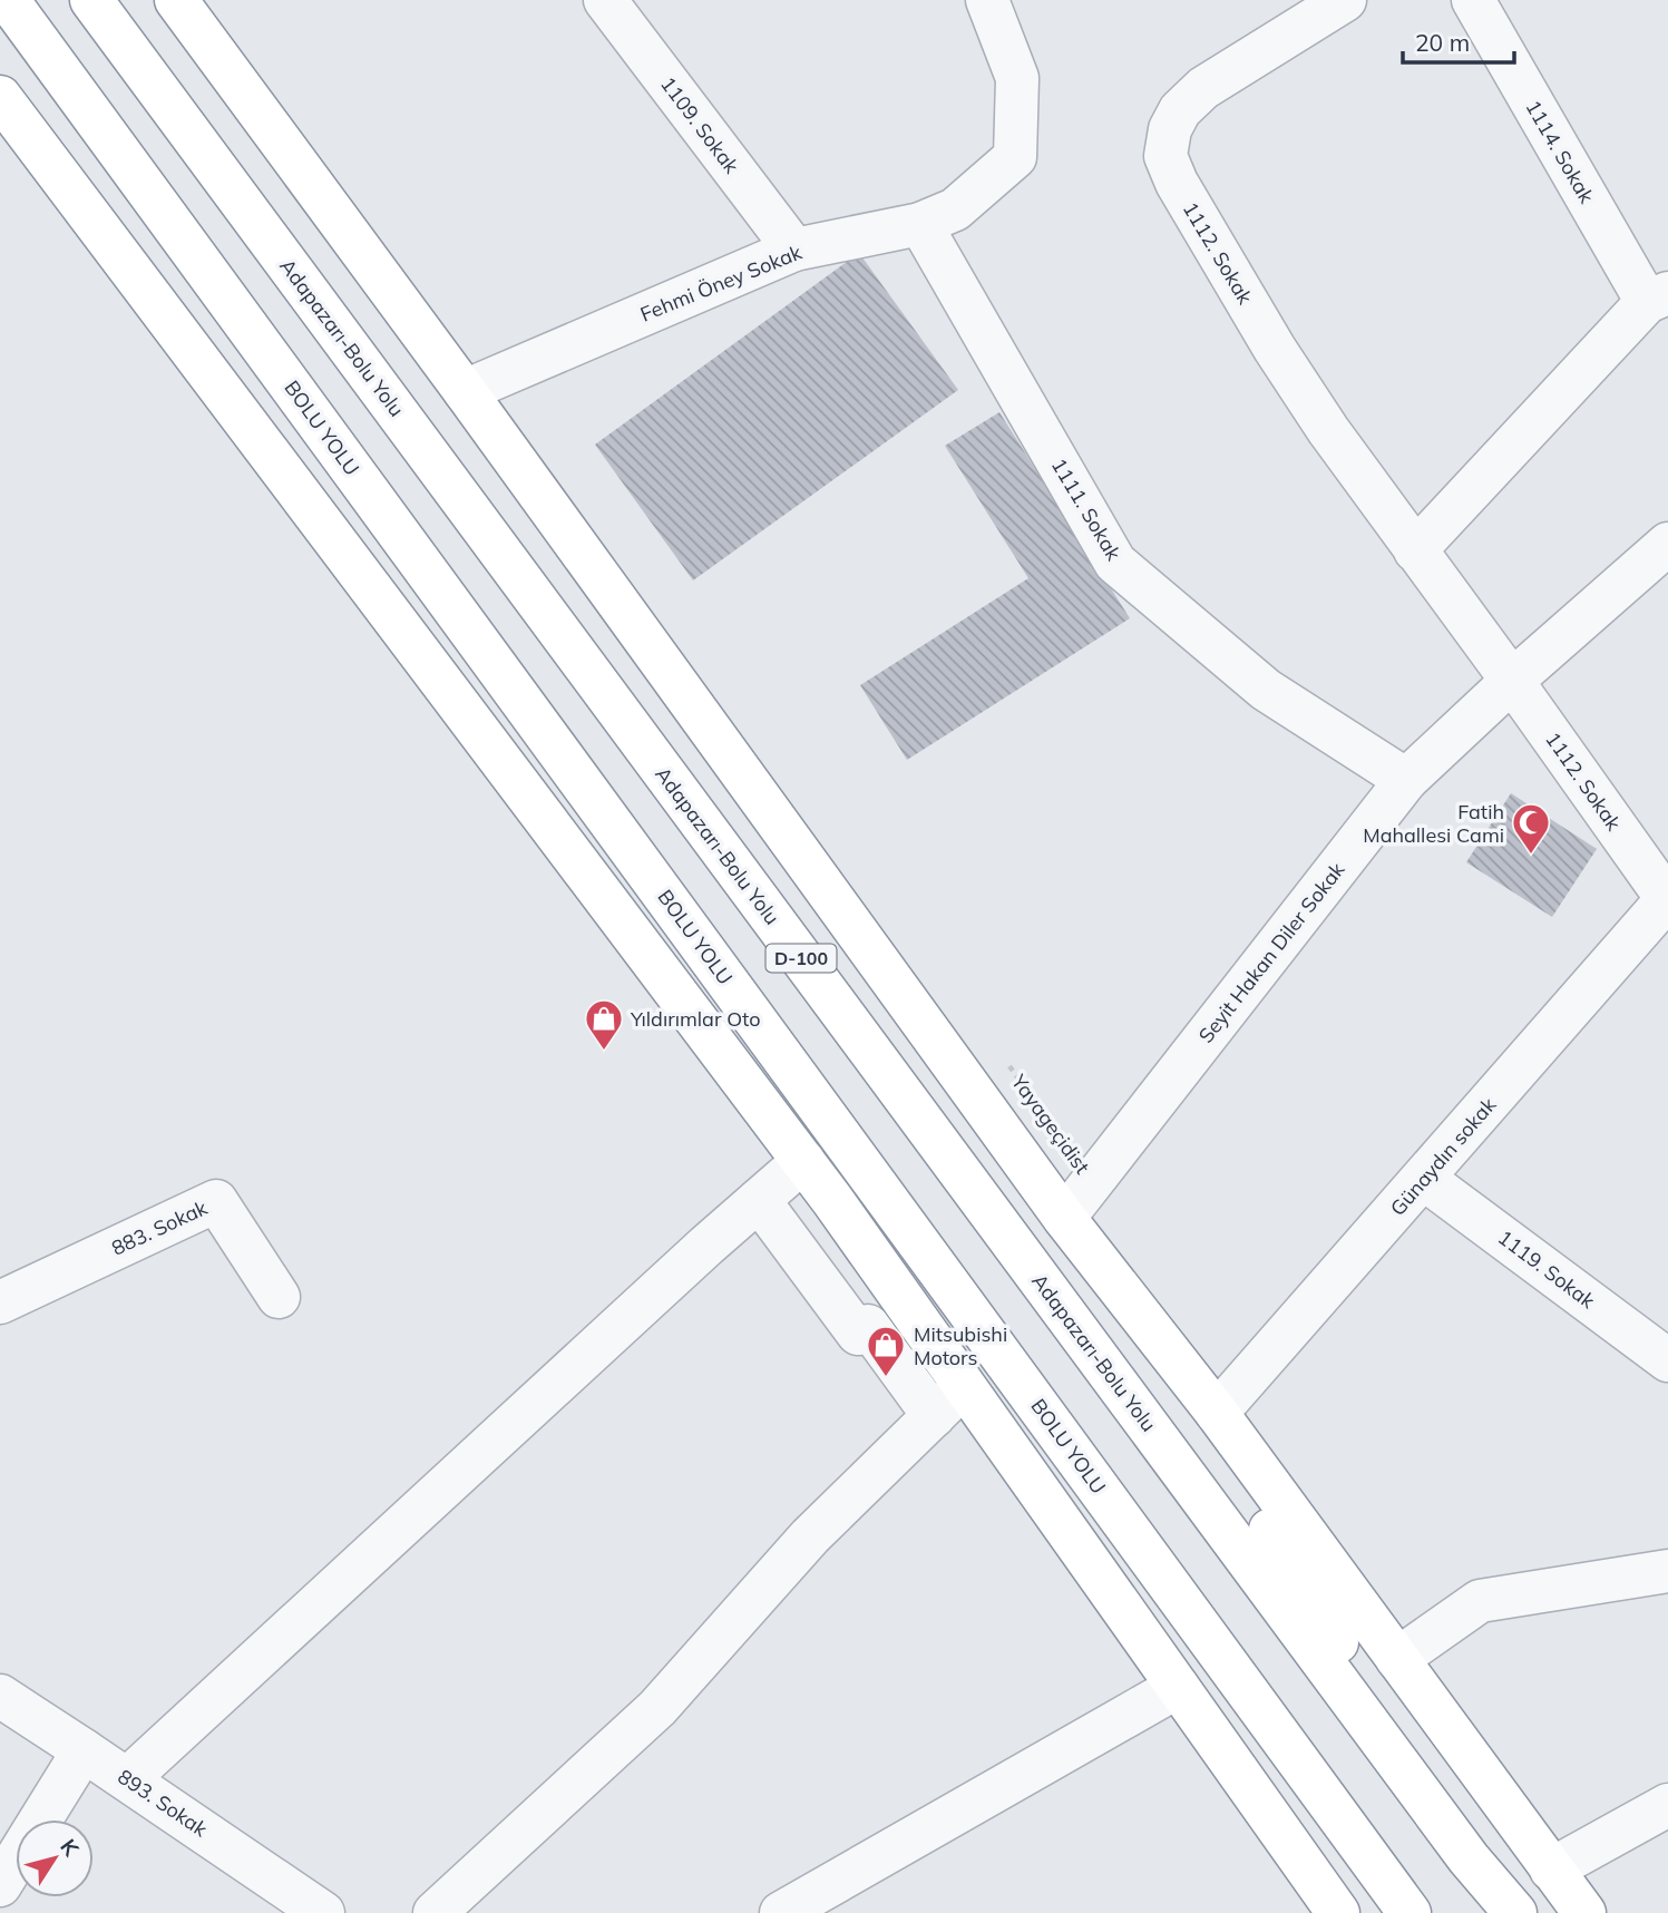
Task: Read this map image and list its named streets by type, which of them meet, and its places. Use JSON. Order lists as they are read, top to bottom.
{
  "streets": {
    "highway": ["Adapazarı-Bolu Yolu", "BOLU YOLU", "D-100"],
    "street": [
      "1109. Sokak",
      "1114. Sokak",
      "1112. Sokak",
      "Fehmi Öney Sokak",
      "1111. Sokak",
      "Seyit Hakan Diler Sokak",
      "Günaydın sokak",
      "883. Sokak",
      "1119. Sokak",
      "893. Sokak"
    ],
    "path": ["Yayageçidist"]
  },
  "crossings": [
    ["1109. Sokak", "Fehmi Öney Sokak"],
    ["1112. Sokak", "Seyit Hakan Diler Sokak"],
    ["1112. Sokak", "Günaydın sokak"],
    ["Fehmi Öney Sokak", "1111. Sokak"],
    ["1111. Sokak", "Seyit Hakan Diler Sokak"],
    ["Seyit Hakan Diler Sokak", "Yayageçidist"],
    ["Günaydın sokak", "1119. Sokak"]
  ],
  "places": {
    "mosque": ["Fatih Mahallesi Cami"],
    "shop": ["Yıldırımlar Oto", "Mitsubishi Motors"]
  },
  "scale_bar": "20 m",
  "north": "top right"
}
